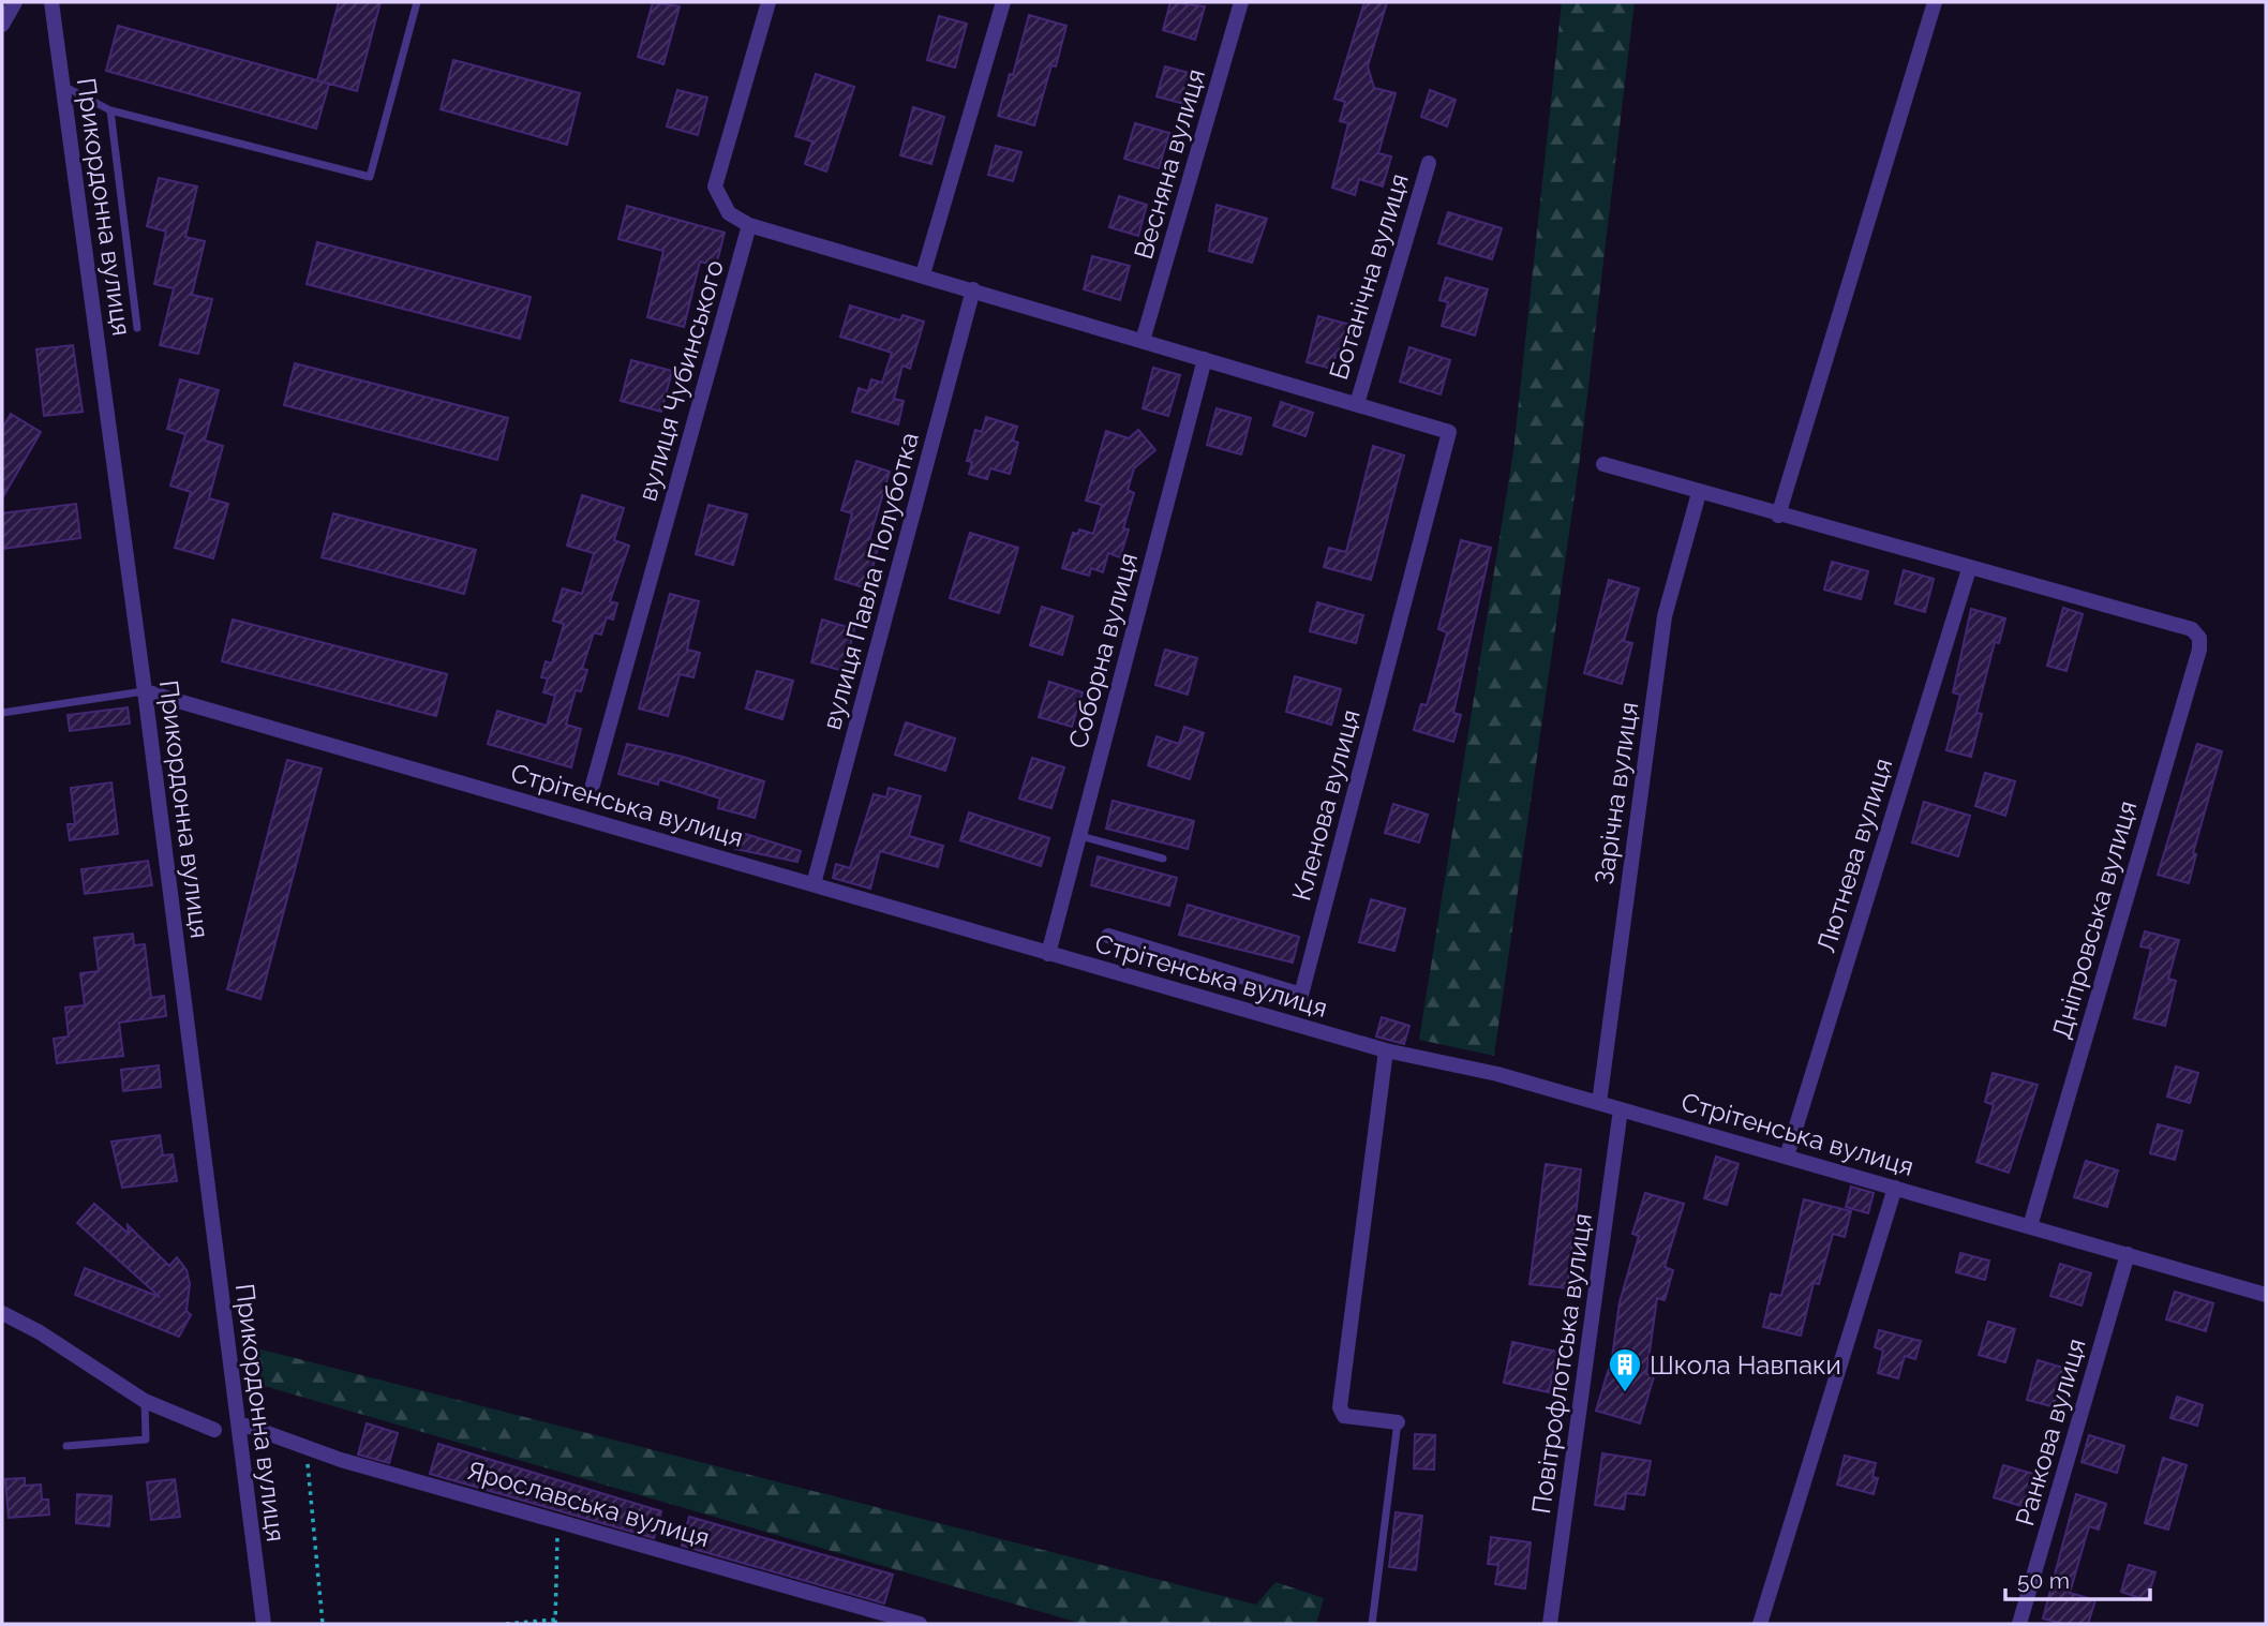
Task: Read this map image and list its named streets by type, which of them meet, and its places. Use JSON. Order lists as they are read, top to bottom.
{
  "streets": {
    "street": [
      "Весняна вулиця",
      "Прикордонна вулиця",
      "Ботанічна вулиця",
      "вулиця Чубинського",
      "вулиця Павла Полуботка",
      "Соборна вулиця",
      "Зарічна вулиця",
      "Стрітенська вулиця",
      "Кленова вулиця",
      "Лютнева вулиця",
      "Дніпровська вулиця",
      "Повітрофлотська вулиця",
      "Ранкова вулиця",
      "Ярославська вулиця"
    ]
  },
  "crossings": [
    ["Прикордонна вулиця", "Стрітенська вулиця"],
    ["Ботанічна вулиця", "Кленова вулиця"],
    ["вулиця Павла Полуботка", "Стрітенська вулиця"],
    ["Соборна вулиця", "Стрітенська вулиця"],
    ["Зарічна вулиця", "Стрітенська вулиця"],
    ["Стрітенська вулиця", "Лютнева вулиця"],
    ["Стрітенська вулиця", "Дніпровська вулиця"],
    ["Стрітенська вулиця", "Повітрофлотська вулиця"],
    ["Стрітенська вулиця", "Ранкова вулиця"],
    ["Лютнева вулиця", "Дніпровська вулиця"]
  ],
  "places": {
    "building": ["Школа Навпаки"]
  },
  "scale_bar": "50 m"
}
